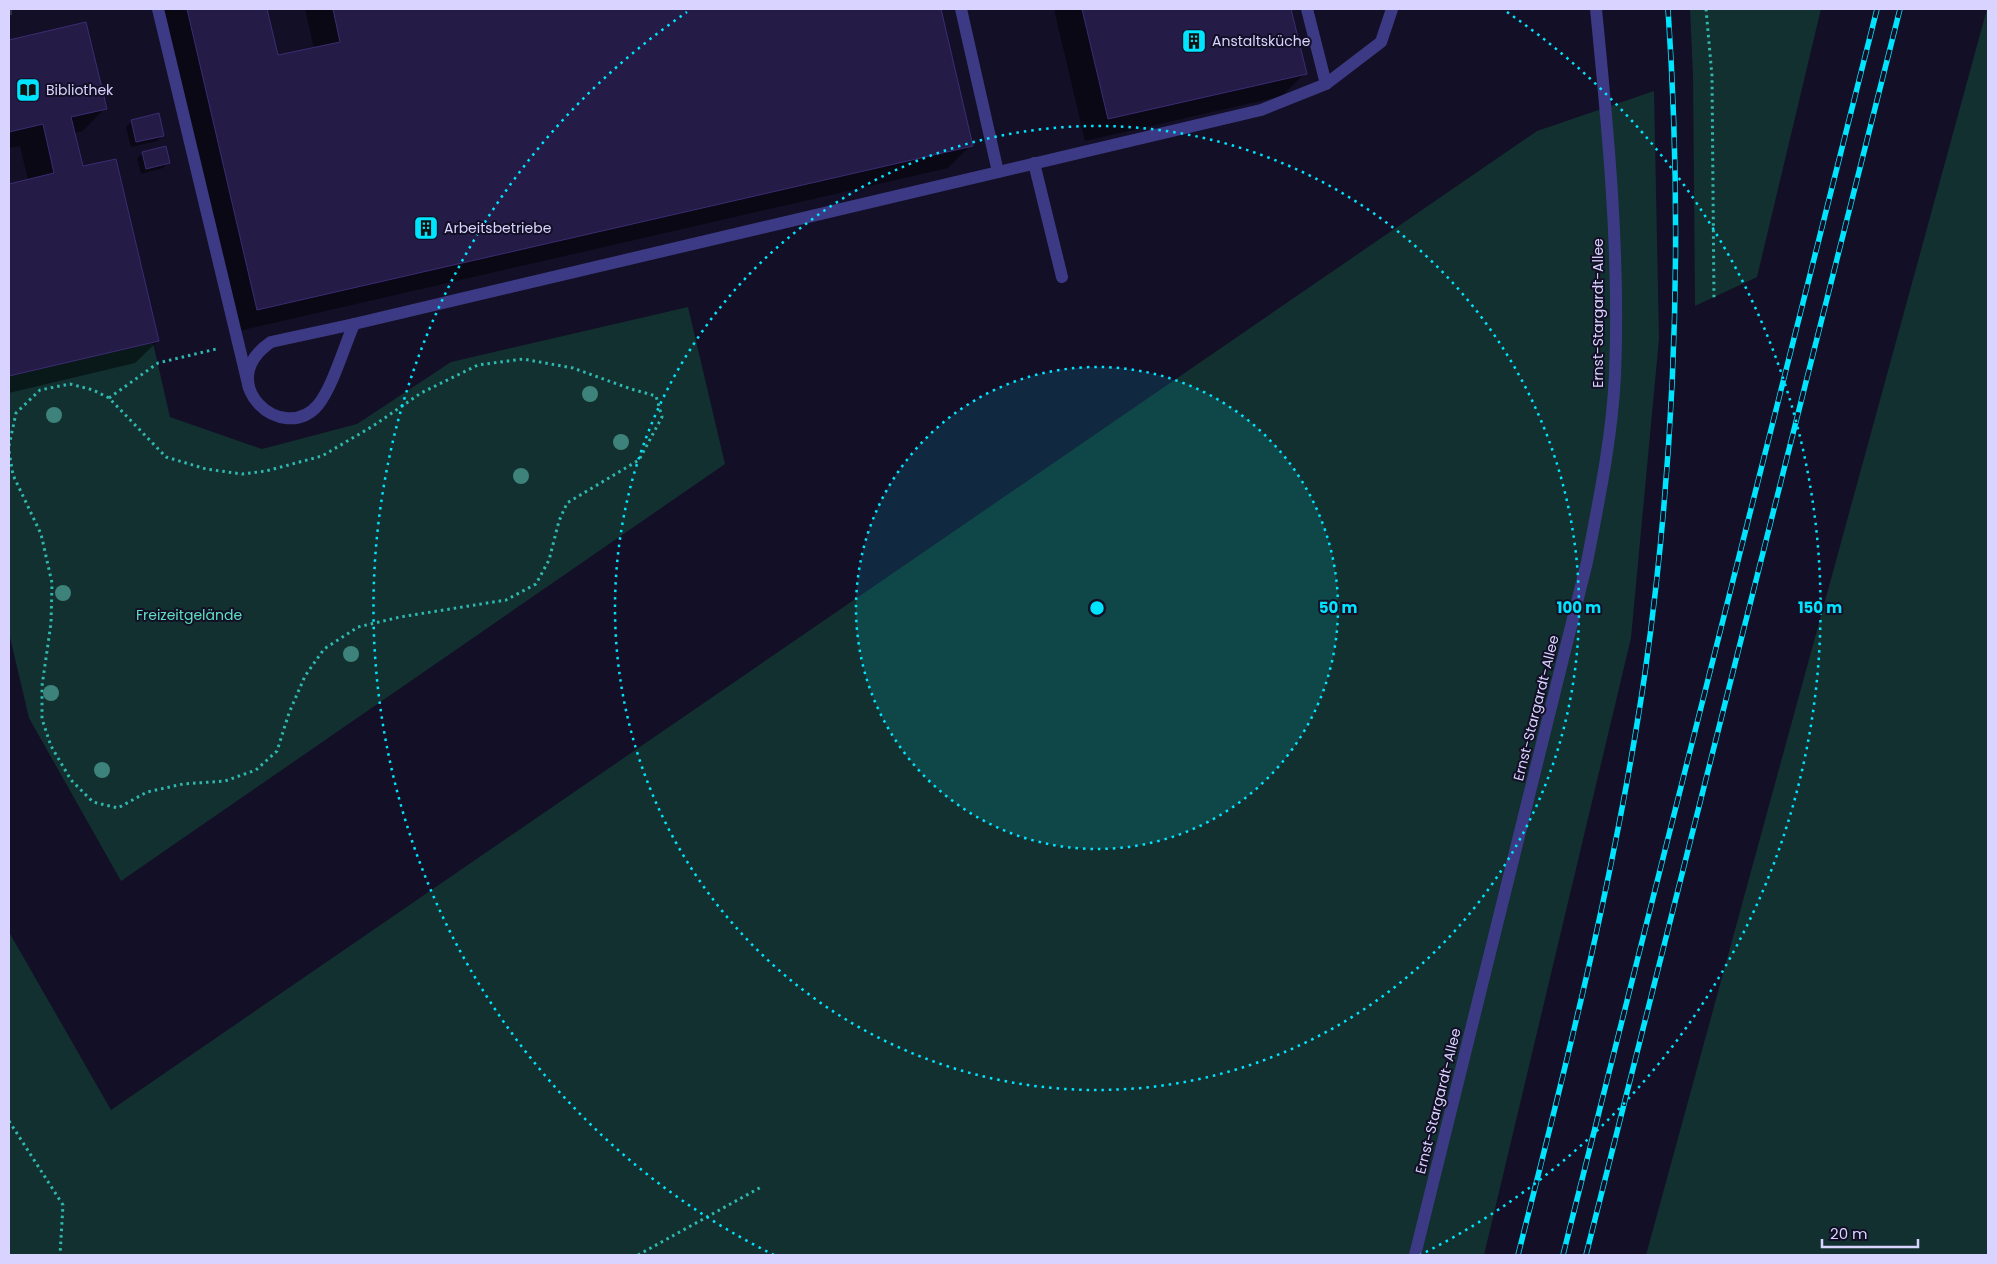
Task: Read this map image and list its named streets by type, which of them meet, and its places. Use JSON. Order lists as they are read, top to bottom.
{
  "streets": {
    "street": ["Ernst-Stargardt-Allee"]
  },
  "parks": ["Freizeitgelände"],
  "places": {
    "building": ["Anstaltsküche", "Arbeitsbetriebe"],
    "library": ["Bibliothek"]
  },
  "scale_bar": "20 m",
  "rings": ["50 m", "100 m", "150 m"]
}
